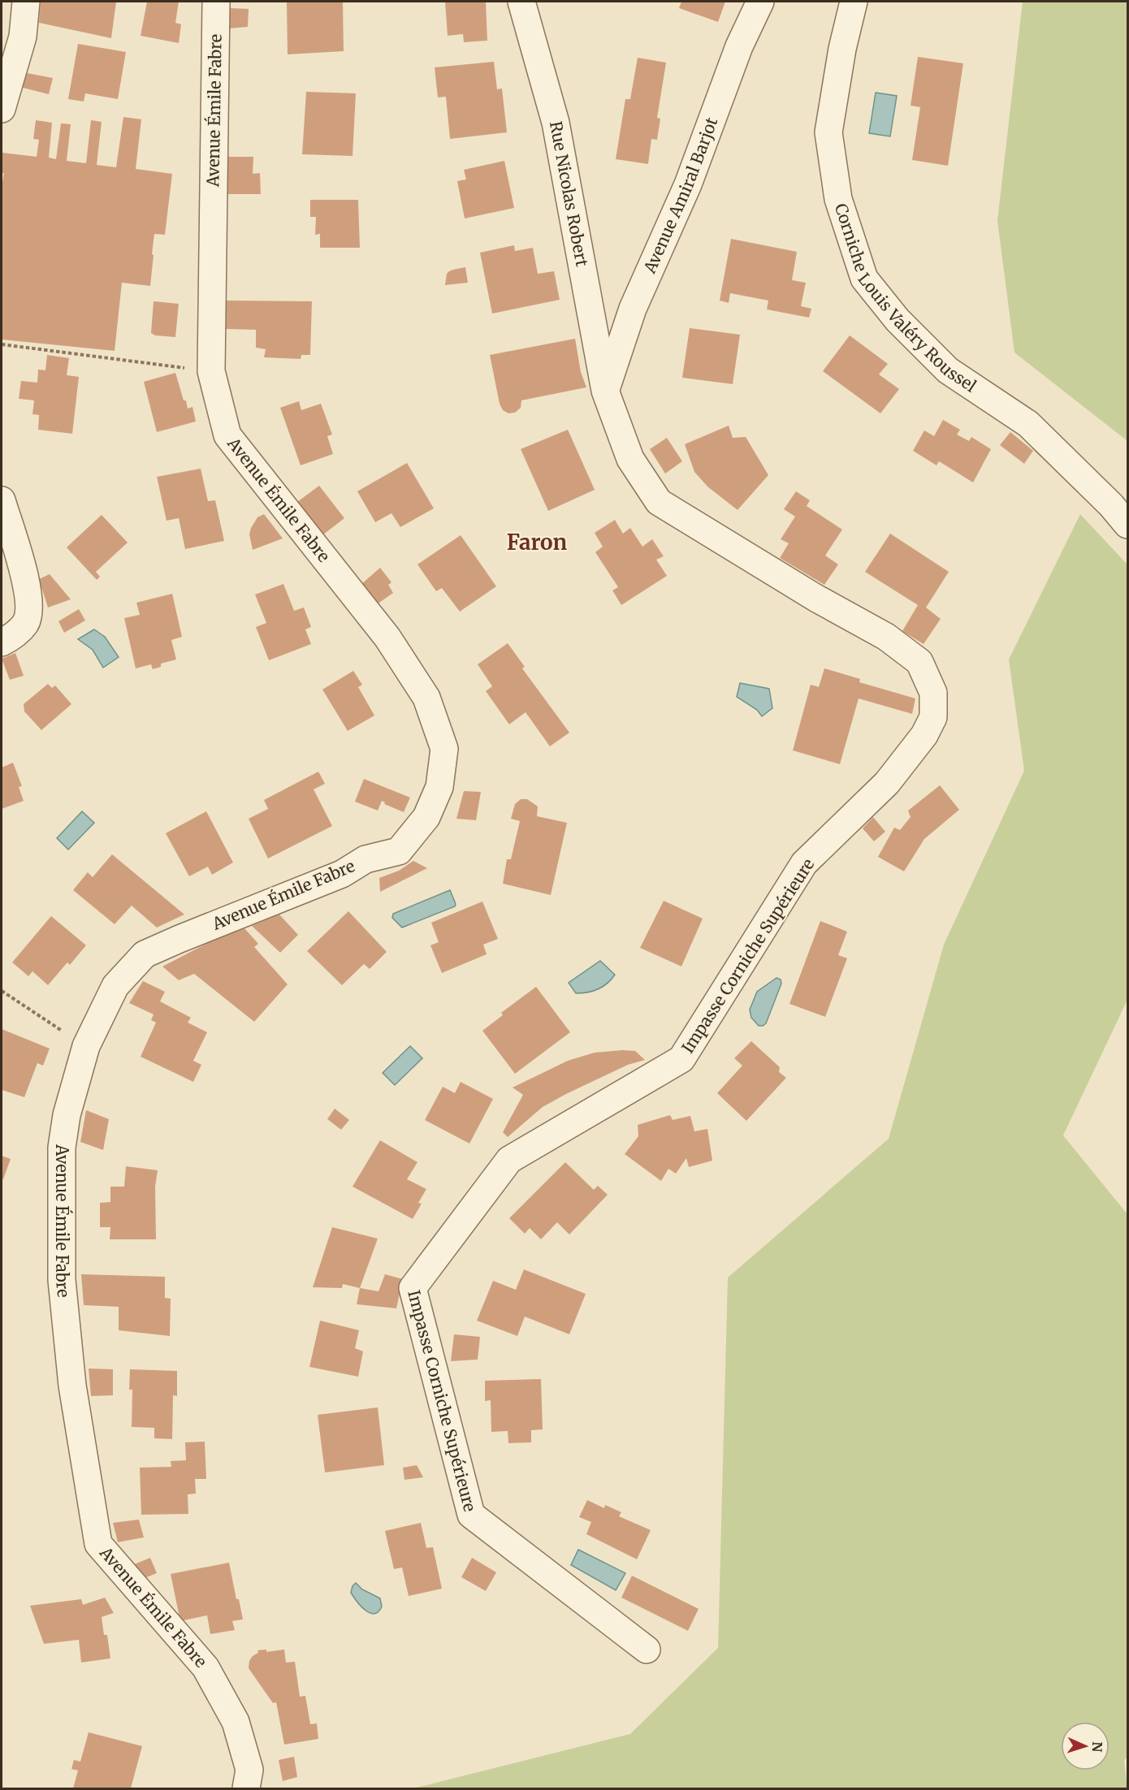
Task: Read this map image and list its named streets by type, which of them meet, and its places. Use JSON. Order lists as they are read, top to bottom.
{
  "streets": {
    "street": [
      "Avenue Émile Fabre",
      "Rue Nicolas Robert",
      "Avenue Amiral Barjot",
      "Corniche Louis Valéry Roussel",
      "Impasse Corniche Supérieure"
    ]
  },
  "crossings": [
    ["Rue Nicolas Robert", "Avenue Amiral Barjot"],
    ["Rue Nicolas Robert", "Impasse Corniche Supérieure"],
    ["Avenue Amiral Barjot", "Impasse Corniche Supérieure"]
  ],
  "districts": ["Faron"],
  "north": "right"
}
